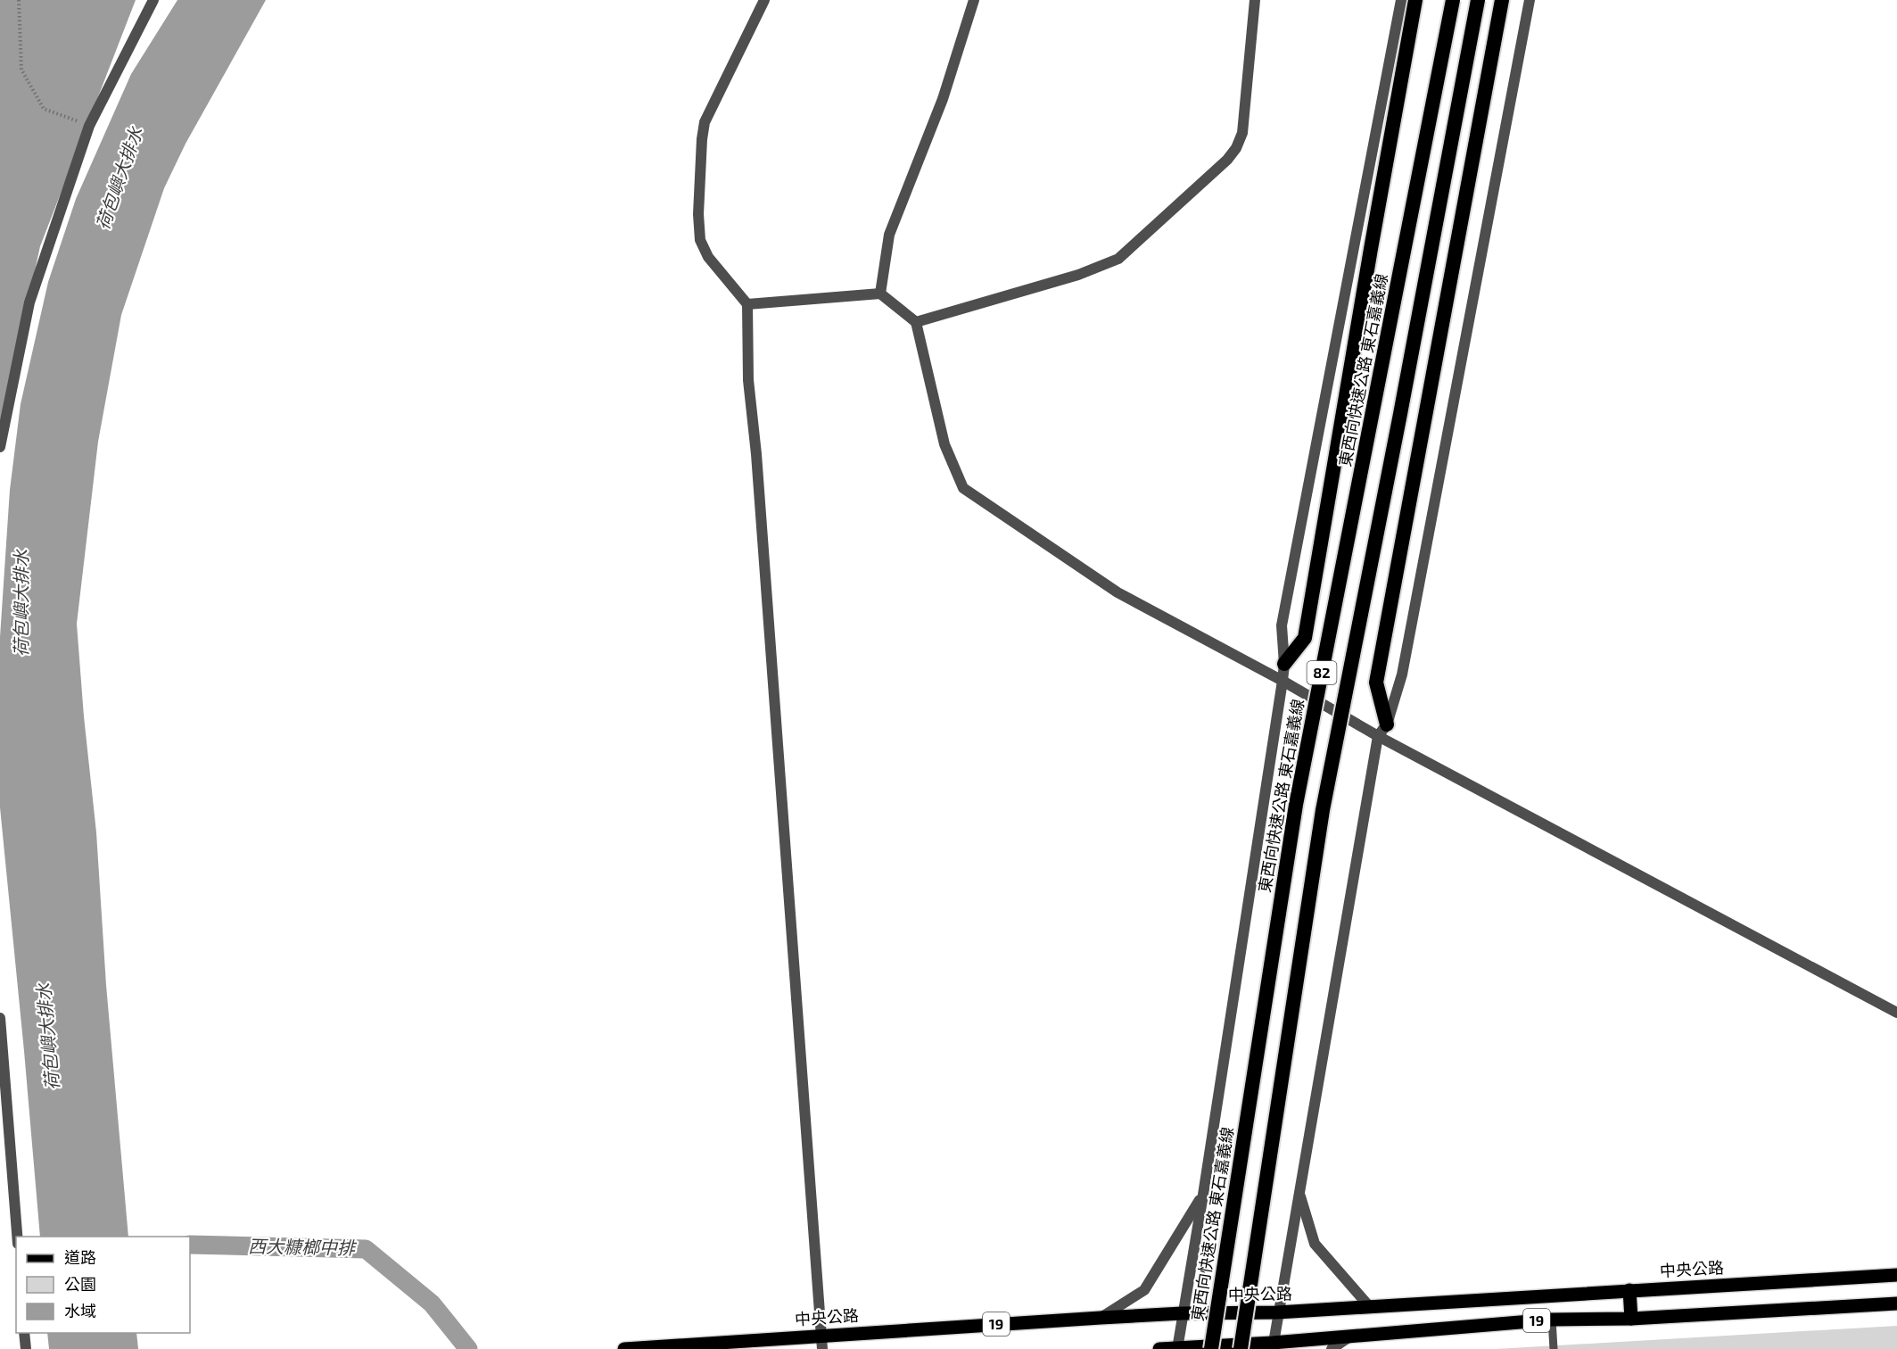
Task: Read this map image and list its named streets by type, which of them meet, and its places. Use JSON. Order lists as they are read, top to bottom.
{
  "streets": {
    "highway": ["東西向快速公路 東石嘉義線", "82"],
    "main road": ["中央公路", "19"]
  },
  "water": ["荷包嶼大排水", "西大糠榔中排"],
  "legend": ["道路", "公園", "水域"]
}
